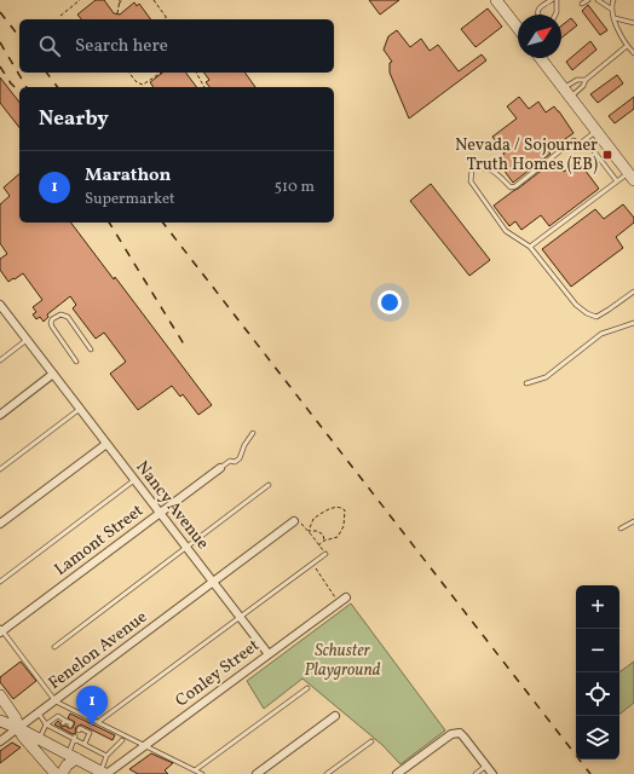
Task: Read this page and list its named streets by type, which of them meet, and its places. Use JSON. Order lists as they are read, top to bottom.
{
  "streets": {
    "street": [
      "Nancy Avenue",
      "Lamont Street",
      "Fenelon Avenue",
      "Conley Street"
    ]
  },
  "crossings": [
    ["Nancy Avenue", "Lamont Street"],
    ["Nancy Avenue", "Fenelon Avenue"],
    ["Nancy Avenue", "Conley Street"]
  ],
  "parks": ["Schuster Playground"],
  "places": {
    "transit": ["Nevada / Sojourner Truth Homes (EB)"]
  },
  "north": "top right",
  "page": {
    "search": "Search here",
    "heading": "Nearby",
    "list": [
      {
        "mark": "1",
        "name": "Marathon",
        "note": "Supermarket",
        "value": "510 m"
      }
    ],
    "map_buttons": ["+", "−"],
    "pins": "1"
  }
}
